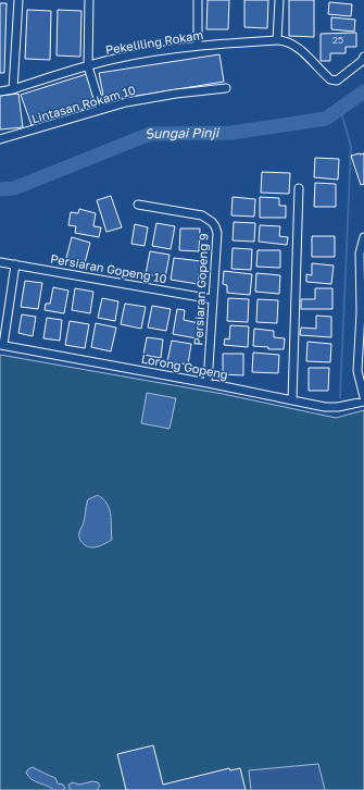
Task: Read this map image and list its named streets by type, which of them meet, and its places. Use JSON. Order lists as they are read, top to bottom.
{
  "streets": {
    "street": [
      "Pekeliling Rokam",
      "Lintasan Rokam 10",
      "Persiaran Gopeng 10",
      "Persiaran Gopeng 9",
      "Lorong Gopeng"
    ]
  },
  "crossings": [
    ["Persiaran Gopeng 10", "Persiaran Gopeng 9"],
    ["Persiaran Gopeng 9", "Lorong Gopeng"]
  ],
  "water": ["Sungai Pinji"],
  "house_numbers": ["25"]
}
